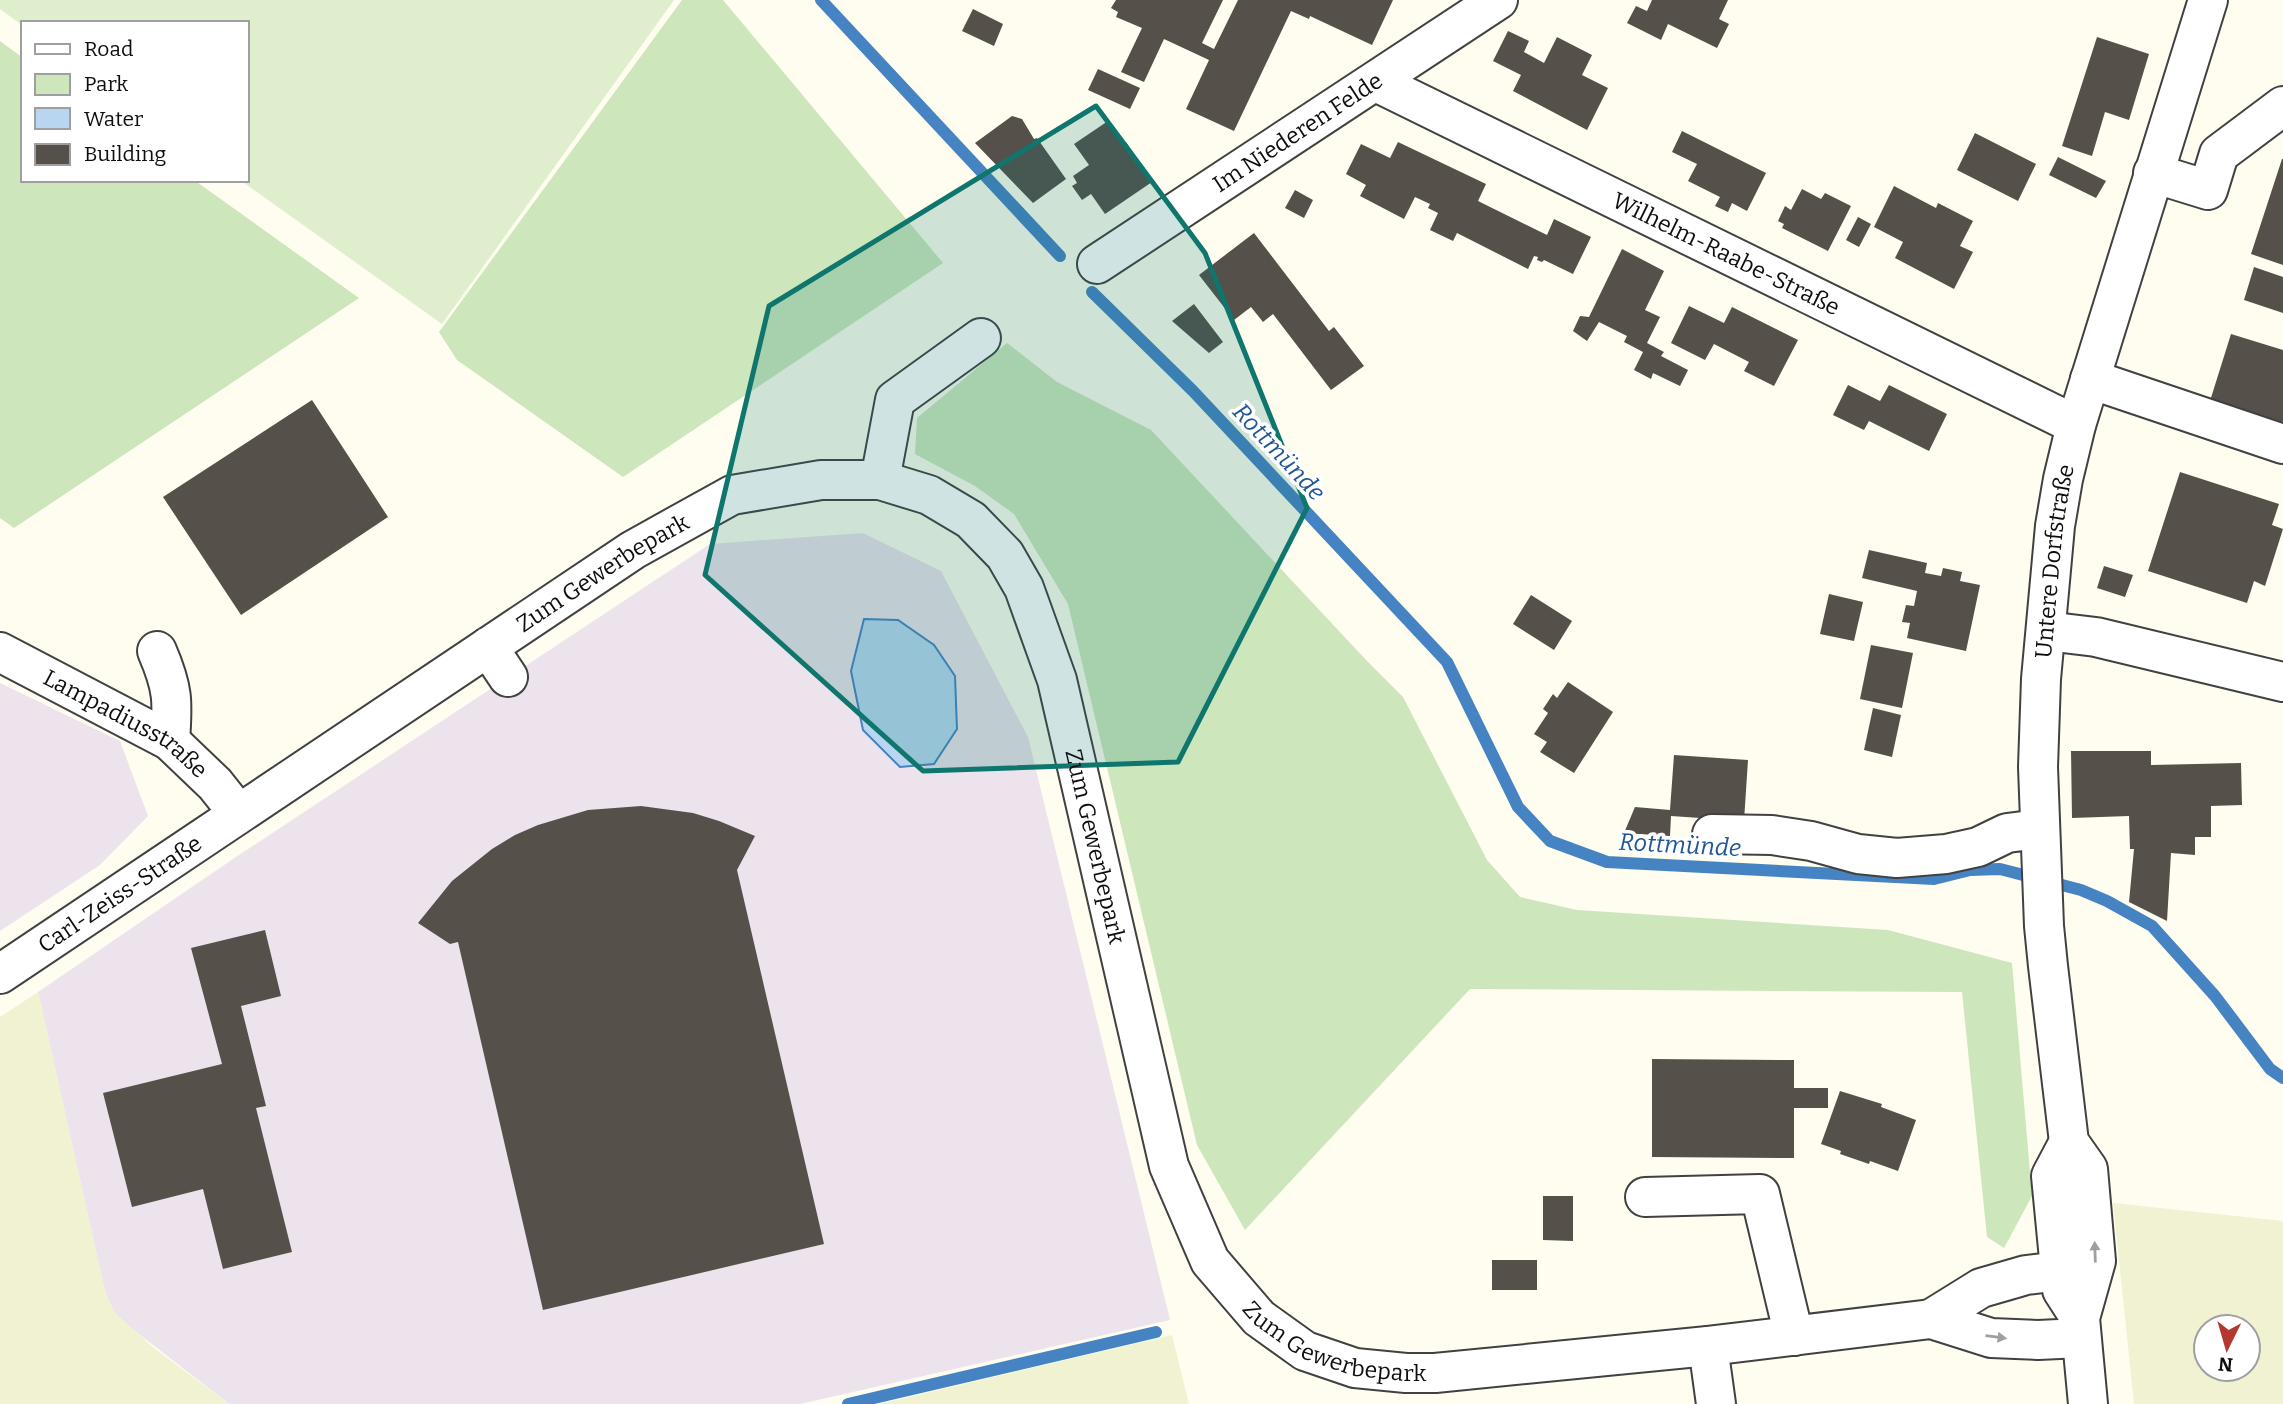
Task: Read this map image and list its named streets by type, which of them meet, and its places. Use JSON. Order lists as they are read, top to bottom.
{
  "streets": {
    "street": [
      "Im Niederen Felde",
      "Wilhelm-Raabe-Straße",
      "Untere Dorfstraße",
      "Zum Gewerbepark",
      "Lampadiusstraße",
      "Carl-Zeiss-Straße"
    ]
  },
  "crossings": [
    ["Im Niederen Felde", "Wilhelm-Raabe-Straße"],
    ["Wilhelm-Raabe-Straße", "Untere Dorfstraße"],
    ["Untere Dorfstraße", "Zum Gewerbepark"],
    ["Zum Gewerbepark", "Lampadiusstraße"],
    ["Zum Gewerbepark", "Carl-Zeiss-Straße"],
    ["Lampadiusstraße", "Carl-Zeiss-Straße"]
  ],
  "water": ["Rottmünde"],
  "legend": [
    "Road",
    "Park",
    "Water",
    "Building"
  ],
  "north": "bottom"
}
